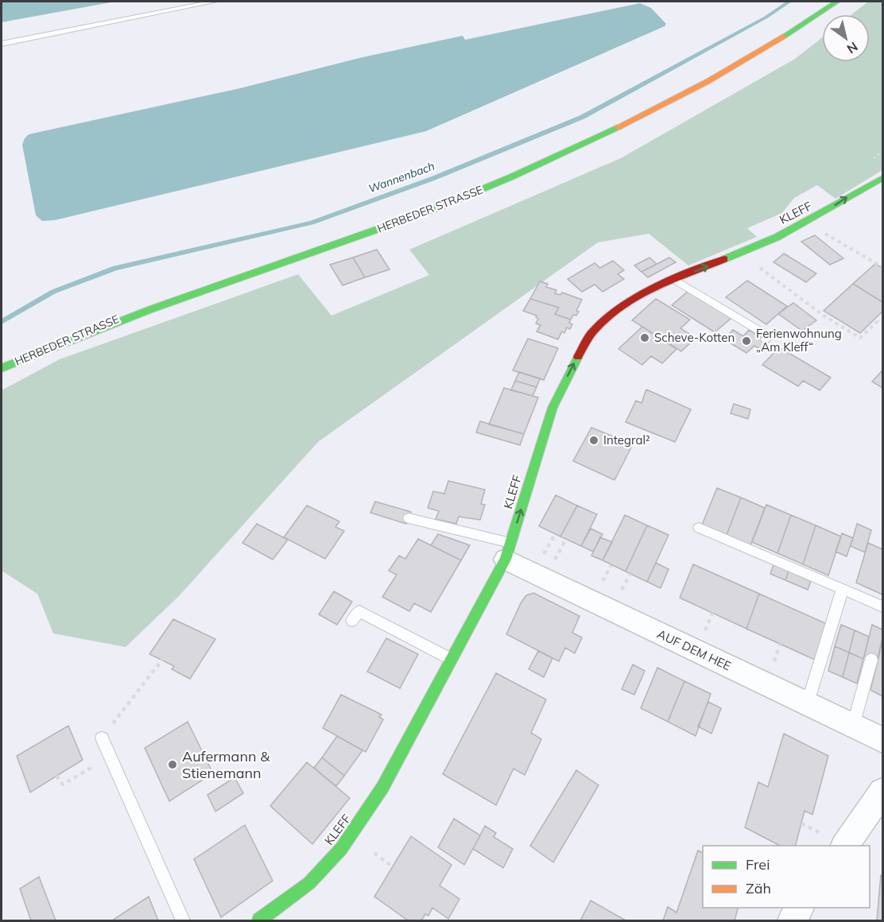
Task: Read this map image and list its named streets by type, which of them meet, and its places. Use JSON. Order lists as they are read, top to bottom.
{
  "streets": {
    "main road": ["HERBEDER STRASSE", "KLEFF"],
    "street": ["AUF DEM HEE"]
  },
  "crossings": [
    ["KLEFF", "AUF DEM HEE"]
  ],
  "one_way": ["KLEFF"],
  "water": ["Wannenbach"],
  "places": [
    "Scheve-Kotten",
    "Ferienwohnung „Am Kleff“",
    "Integral²",
    "Aufermann & Stienemann"
  ],
  "legend": ["Frei", "Zäh"],
  "north": "bottom right"
}
